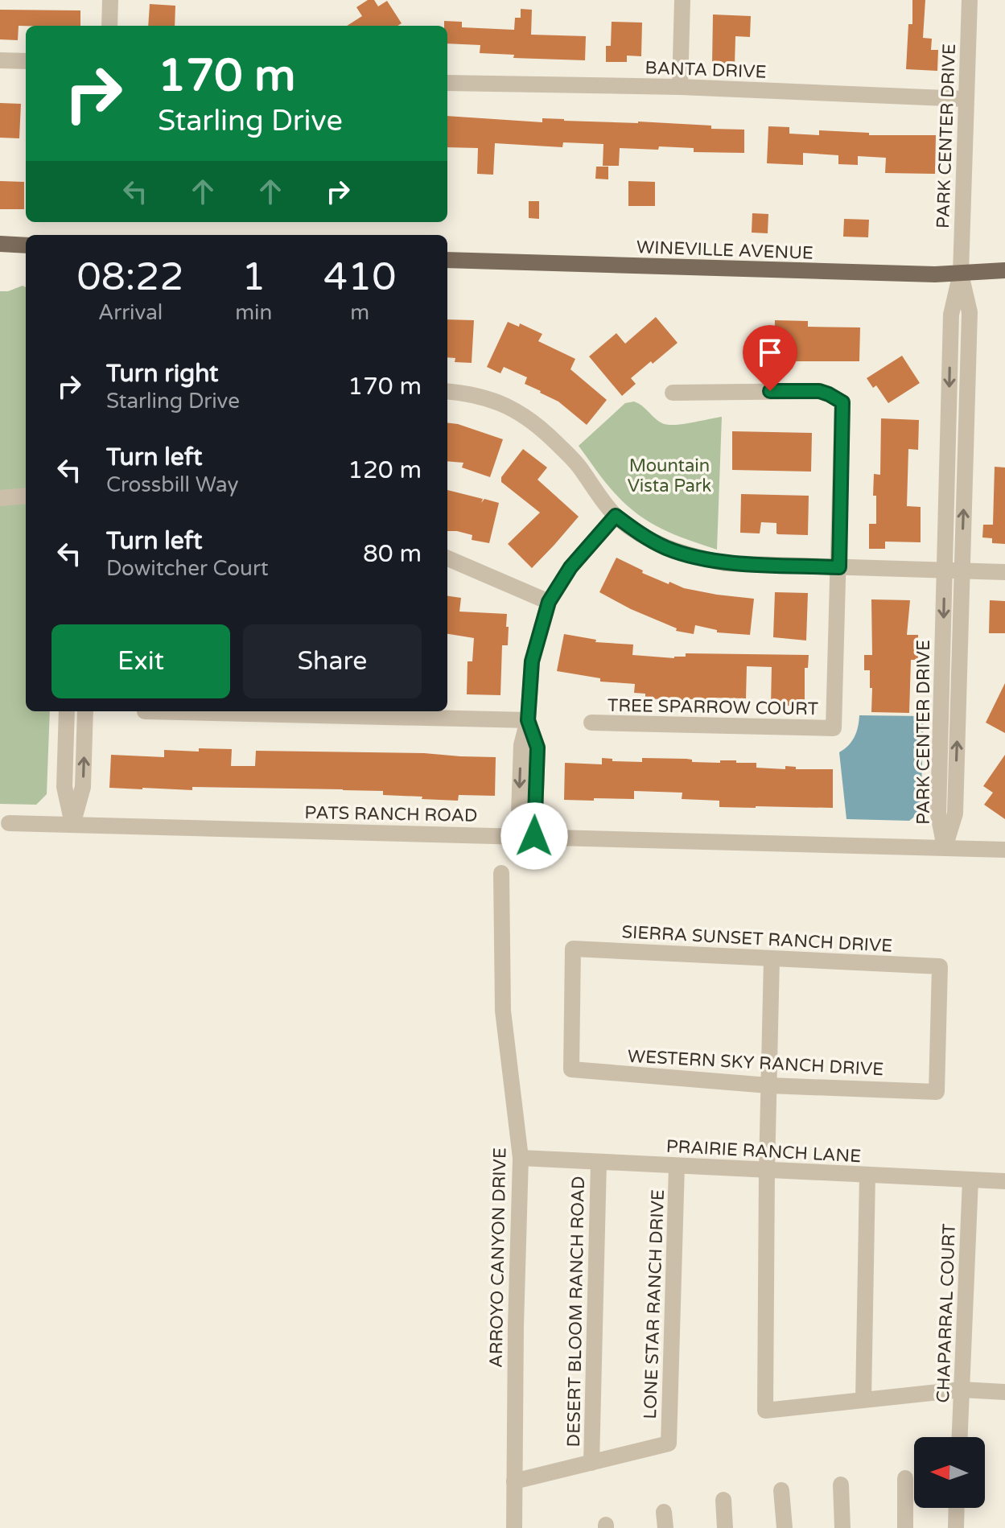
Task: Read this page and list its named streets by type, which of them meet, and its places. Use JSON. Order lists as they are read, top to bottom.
{
  "streets": {
    "main road": ["WINEVILLE AVENUE"],
    "street": [
      "BANTA DRIVE",
      "PARK CENTER DRIVE",
      "TREE SPARROW COURT",
      "PATS RANCH ROAD",
      "SIERRA SUNSET RANCH DRIVE",
      "WESTERN SKY RANCH DRIVE",
      "PRAIRIE RANCH LANE",
      "ARROYO CANYON DRIVE",
      "LONE STAR RANCH DRIVE",
      "DESERT BLOOM RANCH ROAD",
      "CHAPARRAL COURT"
    ]
  },
  "crossings": [
    ["BANTA DRIVE", "PARK CENTER DRIVE"],
    ["PARK CENTER DRIVE", "WINEVILLE AVENUE"],
    ["PARK CENTER DRIVE", "PATS RANCH ROAD"],
    ["SIERRA SUNSET RANCH DRIVE", "WESTERN SKY RANCH DRIVE"],
    ["PRAIRIE RANCH LANE", "ARROYO CANYON DRIVE"],
    ["PRAIRIE RANCH LANE", "LONE STAR RANCH DRIVE"],
    ["PRAIRIE RANCH LANE", "DESERT BLOOM RANCH ROAD"],
    ["PRAIRIE RANCH LANE", "CHAPARRAL COURT"],
    ["LONE STAR RANCH DRIVE", "DESERT BLOOM RANCH ROAD"]
  ],
  "parks": ["Mountain Vista Park"],
  "north": "left",
  "page": {
    "turn": ["170 m", "Starling Drive"],
    "eta": [
      "08:22",
      "Arrival",
      "1",
      "min",
      "410",
      "m"
    ],
    "list": [
      {
        "name": "Turn right",
        "note": "Starling Drive",
        "value": "170 m"
      },
      {
        "name": "Turn left",
        "note": "Crossbill Way",
        "value": "120 m"
      },
      {
        "name": "Turn left",
        "note": "Dowitcher Court",
        "value": "80 m"
      }
    ],
    "buttons": ["Exit", "Share"]
  }
}
